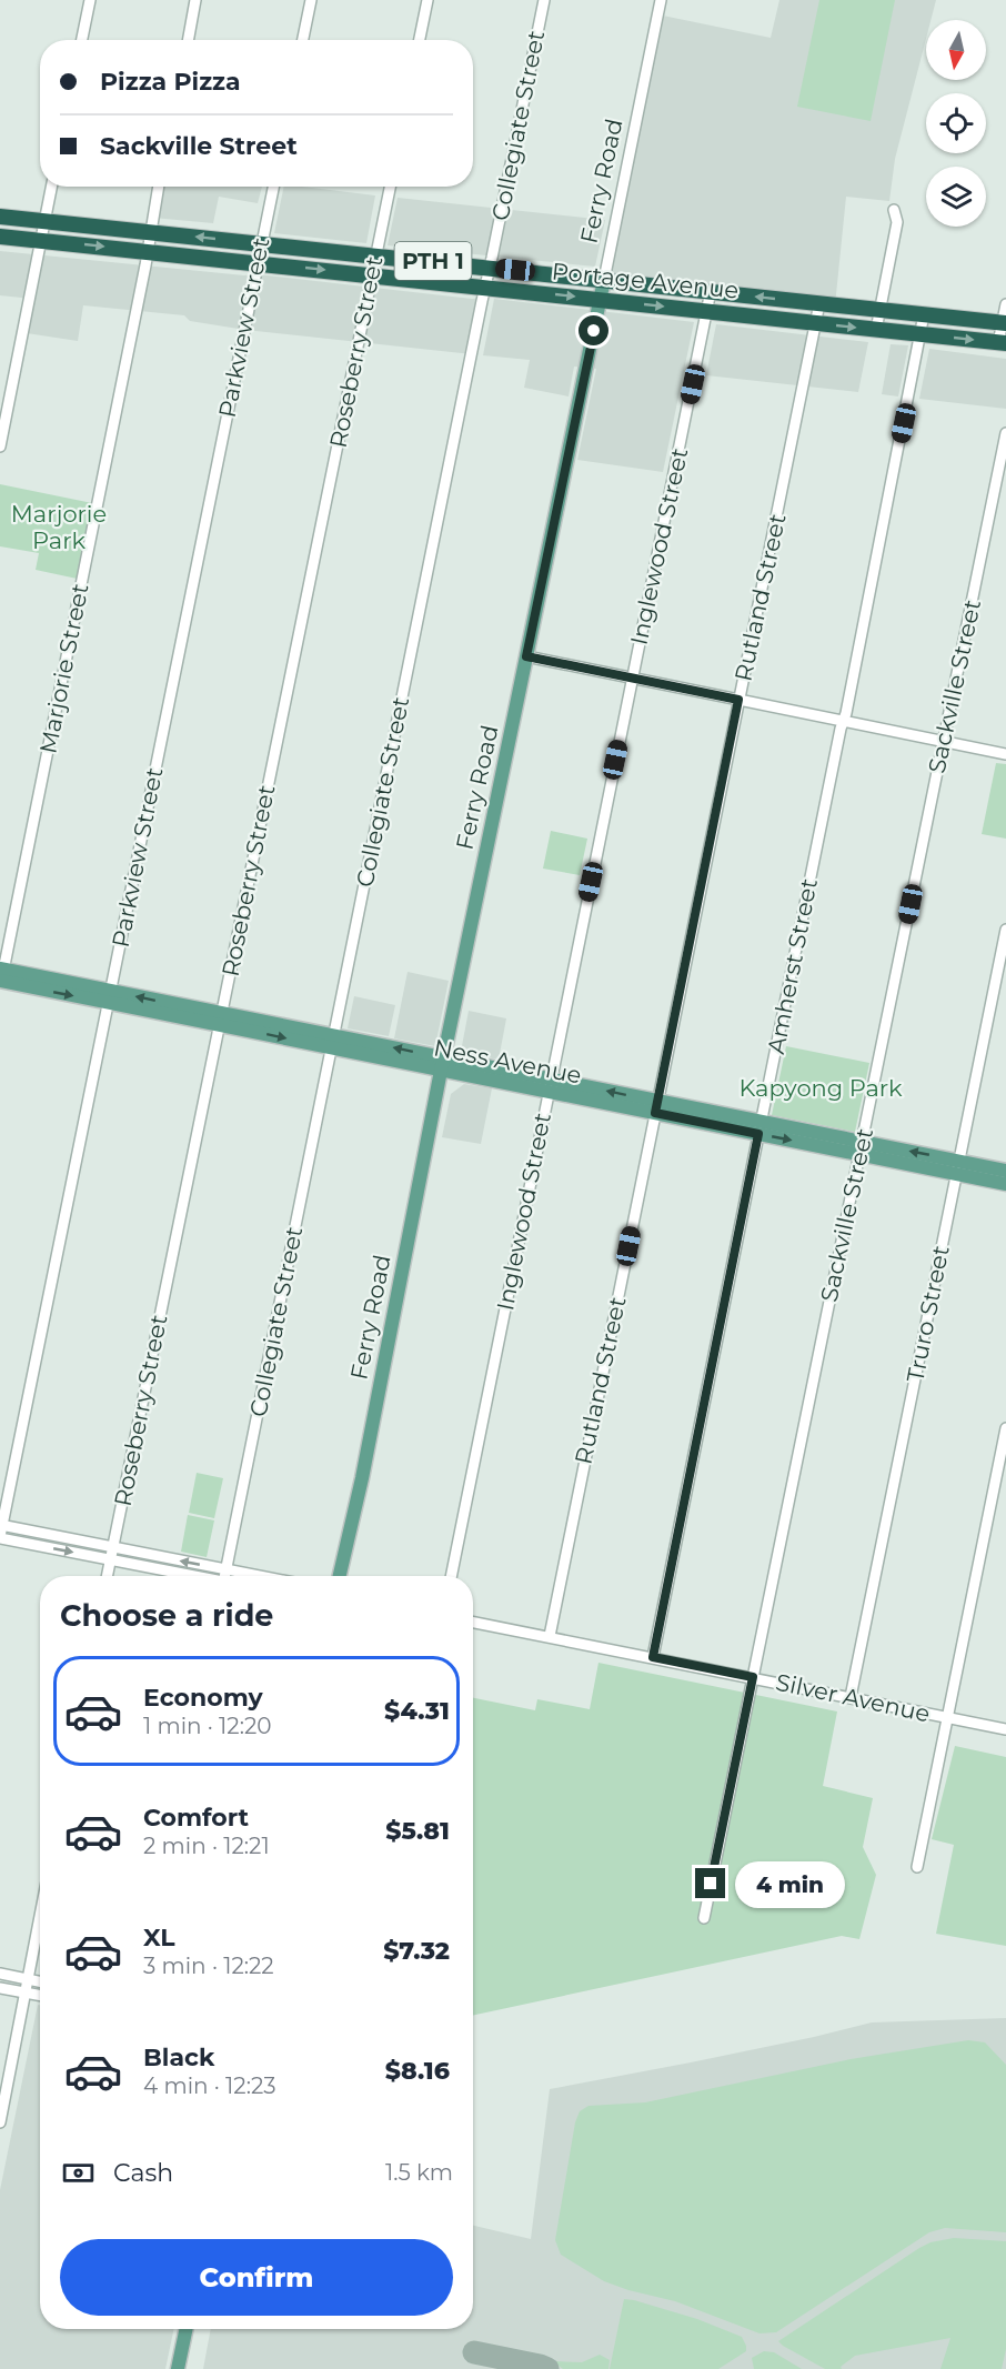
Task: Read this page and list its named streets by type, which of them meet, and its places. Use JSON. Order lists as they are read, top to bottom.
{
  "streets": {
    "highway": ["PTH 1", "Portage Avenue"],
    "main road": ["Ferry Road", "Ness Avenue"],
    "street": [
      "Collegiate Street",
      "Parkview Street",
      "Roseberry Street",
      "Inglewood Street",
      "Rutland Street",
      "Marjorie Street",
      "Sackville Street",
      "Amherst Street",
      "Truro Street",
      "Silver Avenue"
    ]
  },
  "crossings": [
    ["Collegiate Street", "Portage Avenue"],
    ["Collegiate Street", "Ness Avenue"],
    ["Ferry Road", "Portage Avenue"],
    ["Ferry Road", "Ness Avenue"],
    ["Portage Avenue", "Parkview Street"],
    ["Portage Avenue", "Roseberry Street"],
    ["Portage Avenue", "Inglewood Street"],
    ["Portage Avenue", "Rutland Street"],
    ["Portage Avenue", "Marjorie Street"],
    ["Portage Avenue", "Amherst Street"],
    ["Parkview Street", "Ness Avenue"],
    ["Roseberry Street", "Ness Avenue"],
    ["Inglewood Street", "Ness Avenue"],
    ["Rutland Street", "Ness Avenue"],
    ["Rutland Street", "Silver Avenue"],
    ["Marjorie Street", "Ness Avenue"],
    ["Sackville Street", "Ness Avenue"],
    ["Sackville Street", "Silver Avenue"],
    ["Amherst Street", "Ness Avenue"],
    ["Amherst Street", "Silver Avenue"],
    ["Ness Avenue", "Truro Street"],
    ["Truro Street", "Silver Avenue"]
  ],
  "parks": ["Marjorie Park", "Kapyong Park"],
  "north": "bottom",
  "page": {
    "banner": ["Pizza Pizza", "Sackville Street"],
    "heading": "Choose a ride",
    "list": [
      {
        "name": "Economy",
        "note": "1 min · 12:20",
        "value": "$4.31"
      },
      {
        "name": "Comfort",
        "note": "2 min · 12:21",
        "value": "$5.81"
      },
      {
        "name": "XL",
        "note": "3 min · 12:22",
        "value": "$7.32"
      },
      {
        "name": "Black",
        "note": "4 min · 12:23",
        "value": "$8.16"
      }
    ],
    "bubble": "4 min",
    "pay": ["Cash", "1.5 km"],
    "buttons": "Confirm"
  }
}
